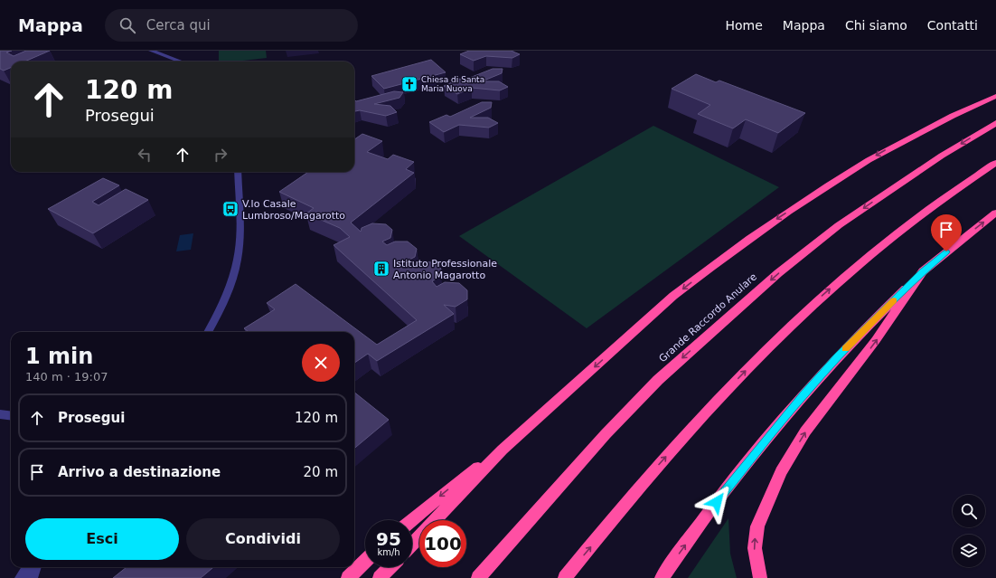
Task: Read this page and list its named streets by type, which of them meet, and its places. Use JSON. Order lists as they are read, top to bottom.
{
  "streets": {
    "highway": ["Grande Raccordo Anulare"]
  },
  "places": {
    "church": ["Chiesa di Santa Maria Nuova"],
    "bus stop": ["V.lo Casale Lumbroso/Magarotto"],
    "building": ["Istituto Professionale Antonio Magarotto"]
  },
  "page": {
    "header": "Mappa",
    "search": "Cerca qui",
    "nav": [
      "Home",
      "Mappa",
      "Chi siamo",
      "Contatti"
    ],
    "turn": ["120 m", "Prosegui"],
    "heading": ["1 min", "140 m · 19:07"],
    "list": [
      {
        "name": "Prosegui",
        "value": "120 m"
      },
      {
        "name": "Arrivo a destinazione",
        "value": "20 m"
      }
    ],
    "buttons": ["Esci", "Condividi"],
    "speed": "95 km/h",
    "limit": "100"
  }
}
